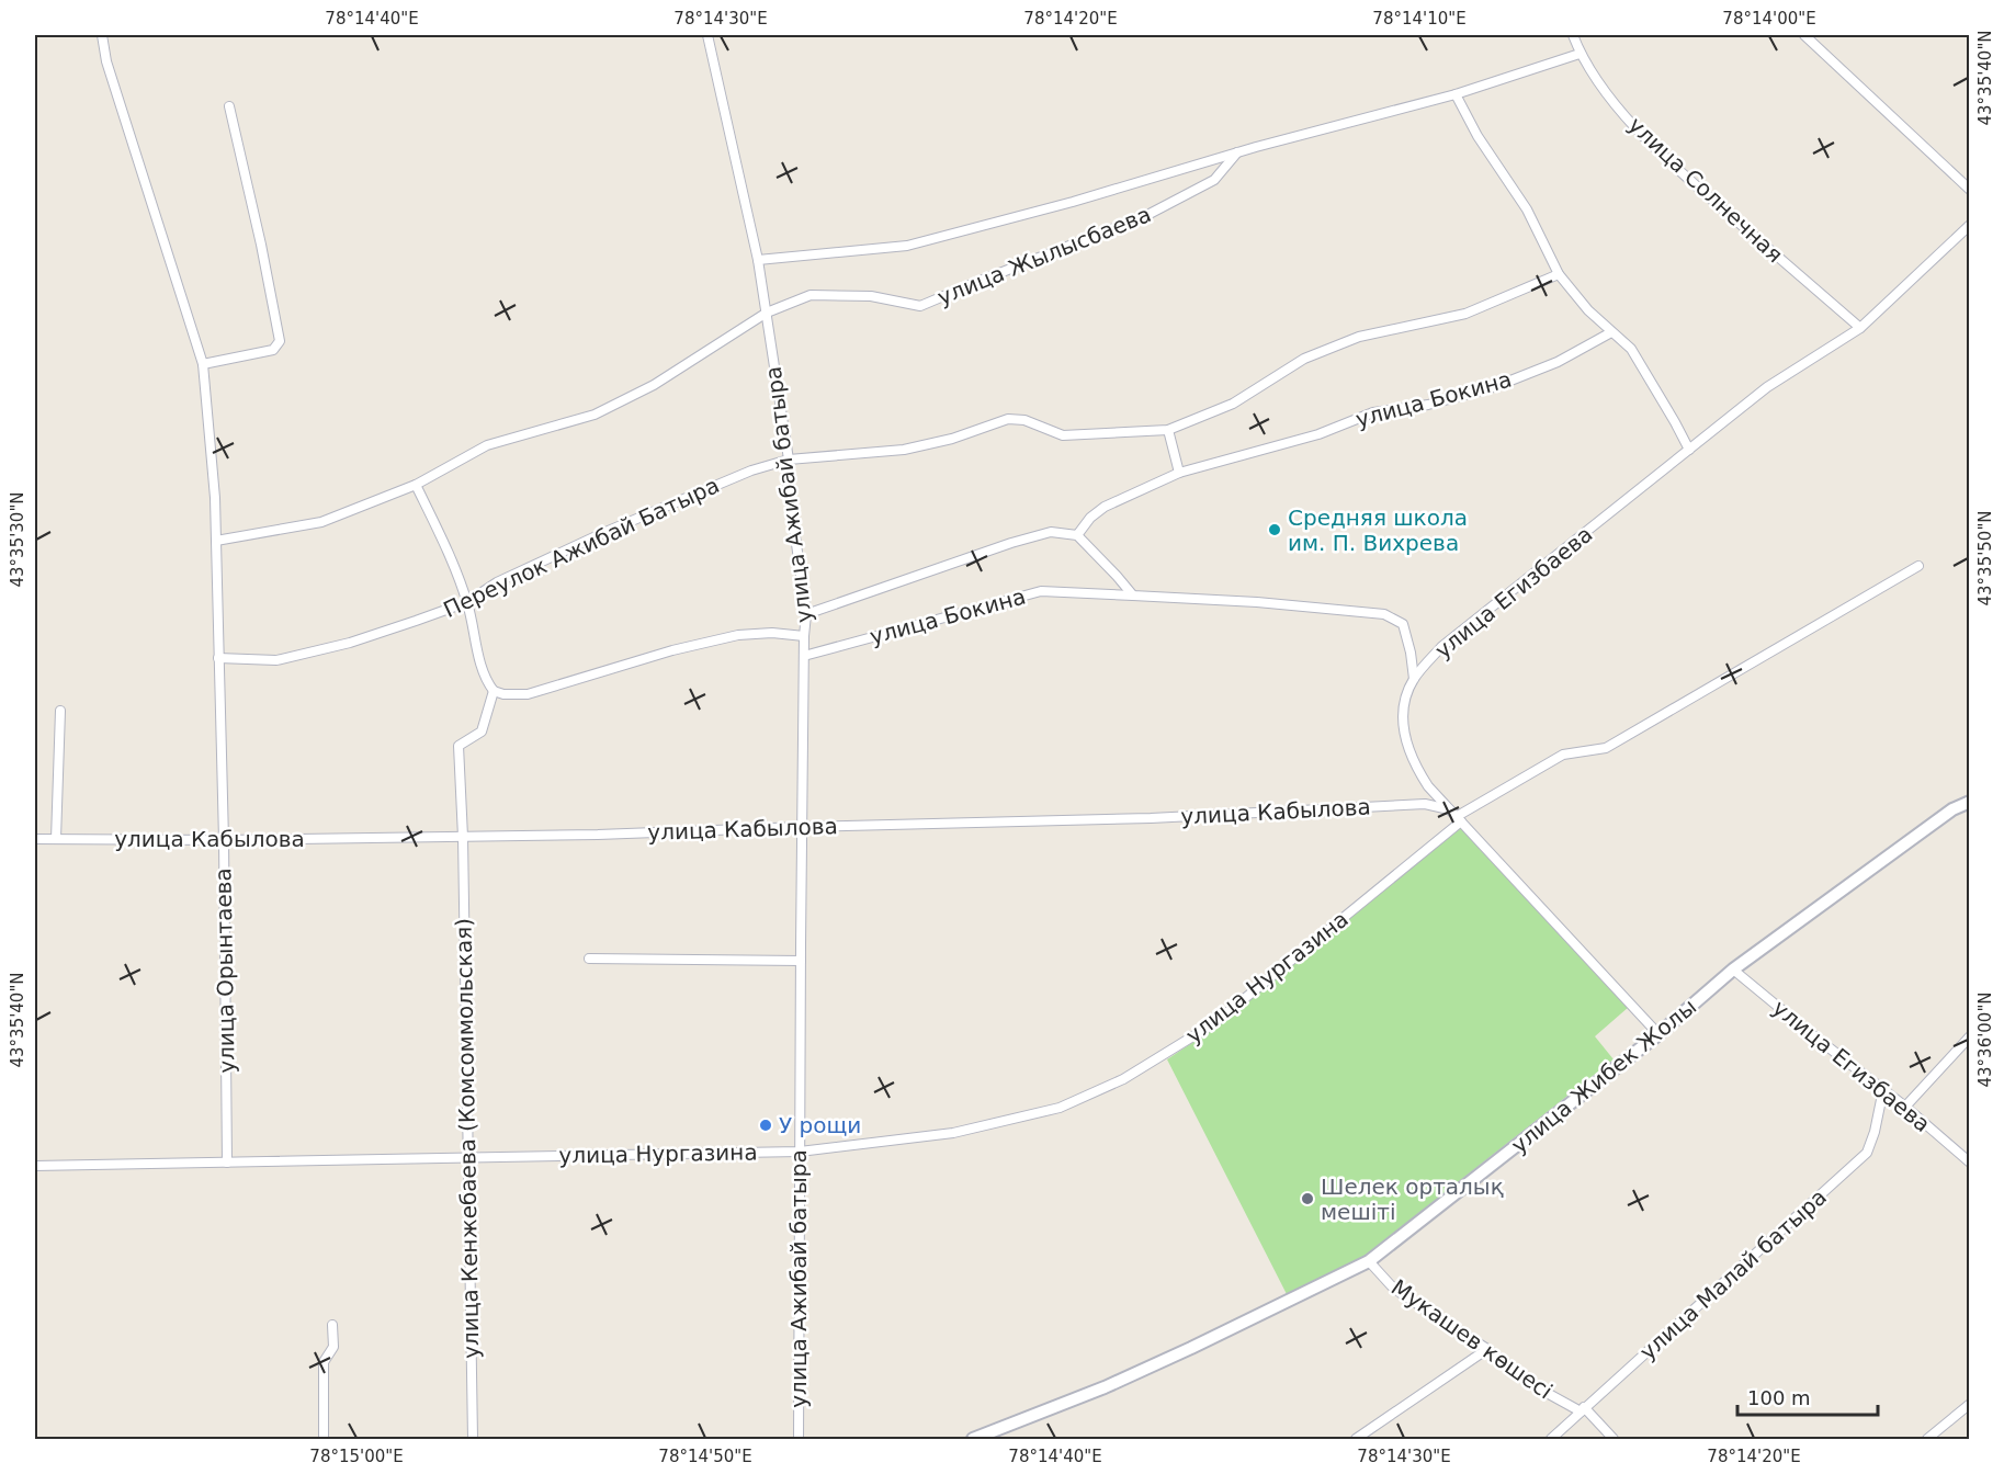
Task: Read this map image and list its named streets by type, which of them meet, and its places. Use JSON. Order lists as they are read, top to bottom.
{
  "streets": {
    "main road": ["улица Жибек Жолы"],
    "street": [
      "улица Солнечная",
      "улица Жылысбаева",
      "улица Бокина",
      "улица Ажибай батыра",
      "Переулок Ажибай Батыра",
      "улица Егизбаева",
      "улица Кабылова",
      "улица Орынтаева",
      "улица Нургазина",
      "улица Кенжебаева (Комсоммольская)",
      "улица Малай батыра",
      "Мукашев көшесі"
    ]
  },
  "crossings": [
    ["улица Солнечная", "улица Жылысбаева"],
    ["улица Солнечная", "улица Егизбаева"],
    ["улица Жылысбаева", "улица Ажибай батыра"],
    ["улица Жылысбаева", "улица Орынтаева"],
    ["улица Бокина", "улица Ажибай батыра"],
    ["улица Бокина", "улица Егизбаева"],
    ["улица Ажибай батыра", "Переулок Ажибай Батыра"],
    ["улица Ажибай батыра", "улица Кабылова"],
    ["улица Ажибай батыра", "улица Нургазина"],
    ["Переулок Ажибай Батыра", "улица Орынтаева"],
    ["улица Егизбаева", "улица Кабылова"],
    ["улица Егизбаева", "улица Нургазина"],
    ["улица Егизбаева", "улица Жибек Жолы"],
    ["улица Егизбаева", "улица Малай батыра"],
    ["улица Кабылова", "улица Орынтаева"],
    ["улица Кабылова", "улица Кенжебаева (Комсоммольская)"],
    ["улица Орынтаева", "улица Нургазина"],
    ["улица Нургазина", "улица Кенжебаева (Комсоммольская)"],
    ["улица Жибек Жолы", "Мукашев көшесі"],
    ["улица Малай батыра", "Мукашев көшесі"]
  ],
  "places": ["Средняя школа им. П. Вихрева", "У рощи", "Шелек орталық мешіті"],
  "scale_bar": "100 m",
  "coordinates": [
    "78°14'40\"E",
    "78°14'30\"E",
    "78°14'20\"E",
    "78°14'10\"E",
    "78°14'00\"E",
    "43°35'40\"N",
    "43°35'30\"N",
    "43°35'50\"N",
    "43°36'00\"N",
    "78°15'00\"E",
    "78°14'50\"E"
  ]
}
